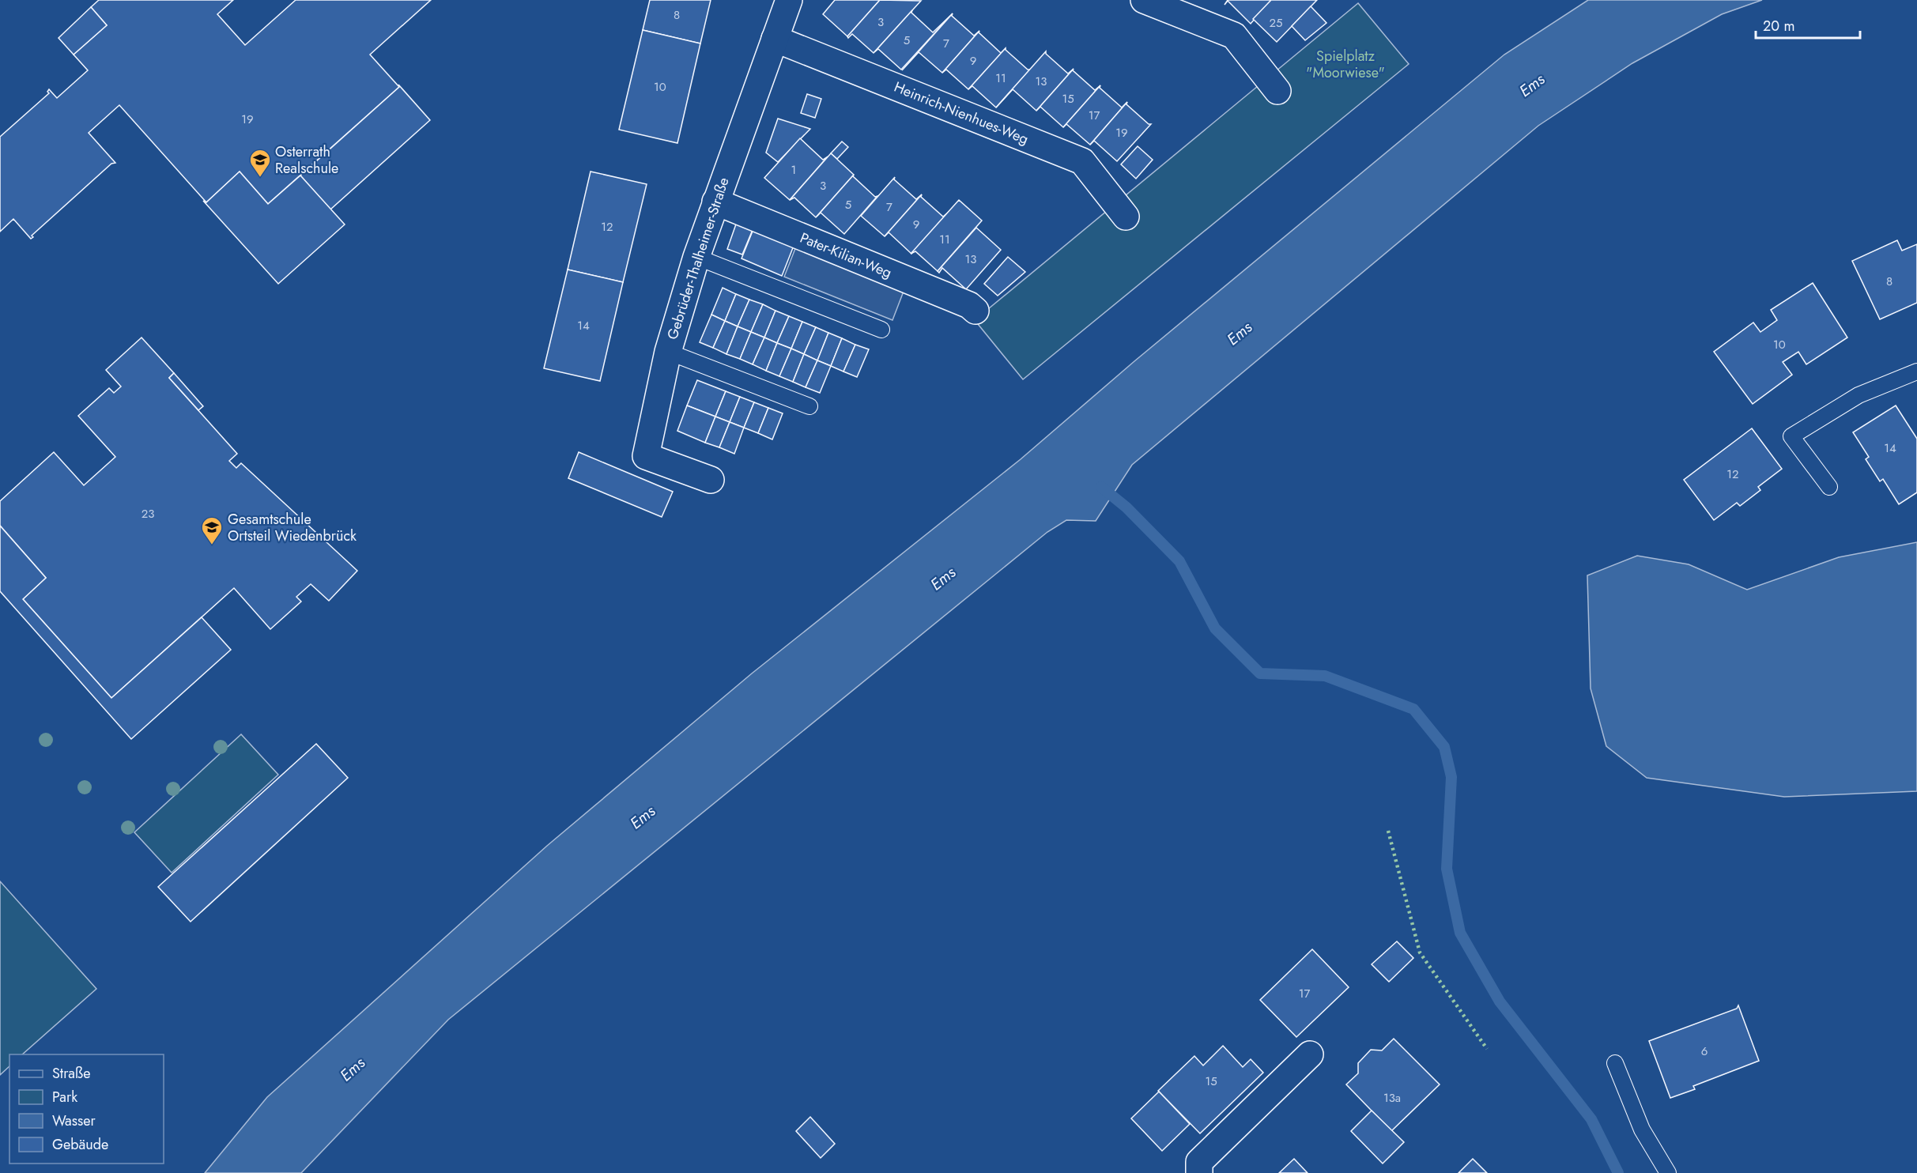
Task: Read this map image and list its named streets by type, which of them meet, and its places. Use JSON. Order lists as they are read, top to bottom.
{
  "streets": {
    "street": ["Heinrich-Nienhues-Weg", "Pater-Kilian-Weg", "Gebrüder-Thalheimer-Straße"]
  },
  "crossings": [
    ["Heinrich-Nienhues-Weg", "Gebrüder-Thalheimer-Straße"],
    ["Pater-Kilian-Weg", "Gebrüder-Thalheimer-Straße"]
  ],
  "water": ["Ems"],
  "parks": ["Spielplatz \"Moorwiese\""],
  "places": {
    "school or university": ["Osterrath Realschule", "Gesamtschule Ortsteil Wiedenbrück"]
  },
  "house_numbers": [
    "8",
    "3",
    "25",
    "5",
    "7",
    "9",
    "11",
    "13",
    "10",
    "15",
    "17",
    "19",
    "19",
    "1",
    "3",
    "5",
    "7",
    "9",
    "12",
    "11",
    "13",
    "8",
    "14",
    "10",
    "14",
    "12",
    "23",
    "17",
    "6",
    "15",
    "13a"
  ],
  "legend": [
    "Straße",
    "Park",
    "Wasser",
    "Gebäude"
  ],
  "scale_bar": "20 m"
}
